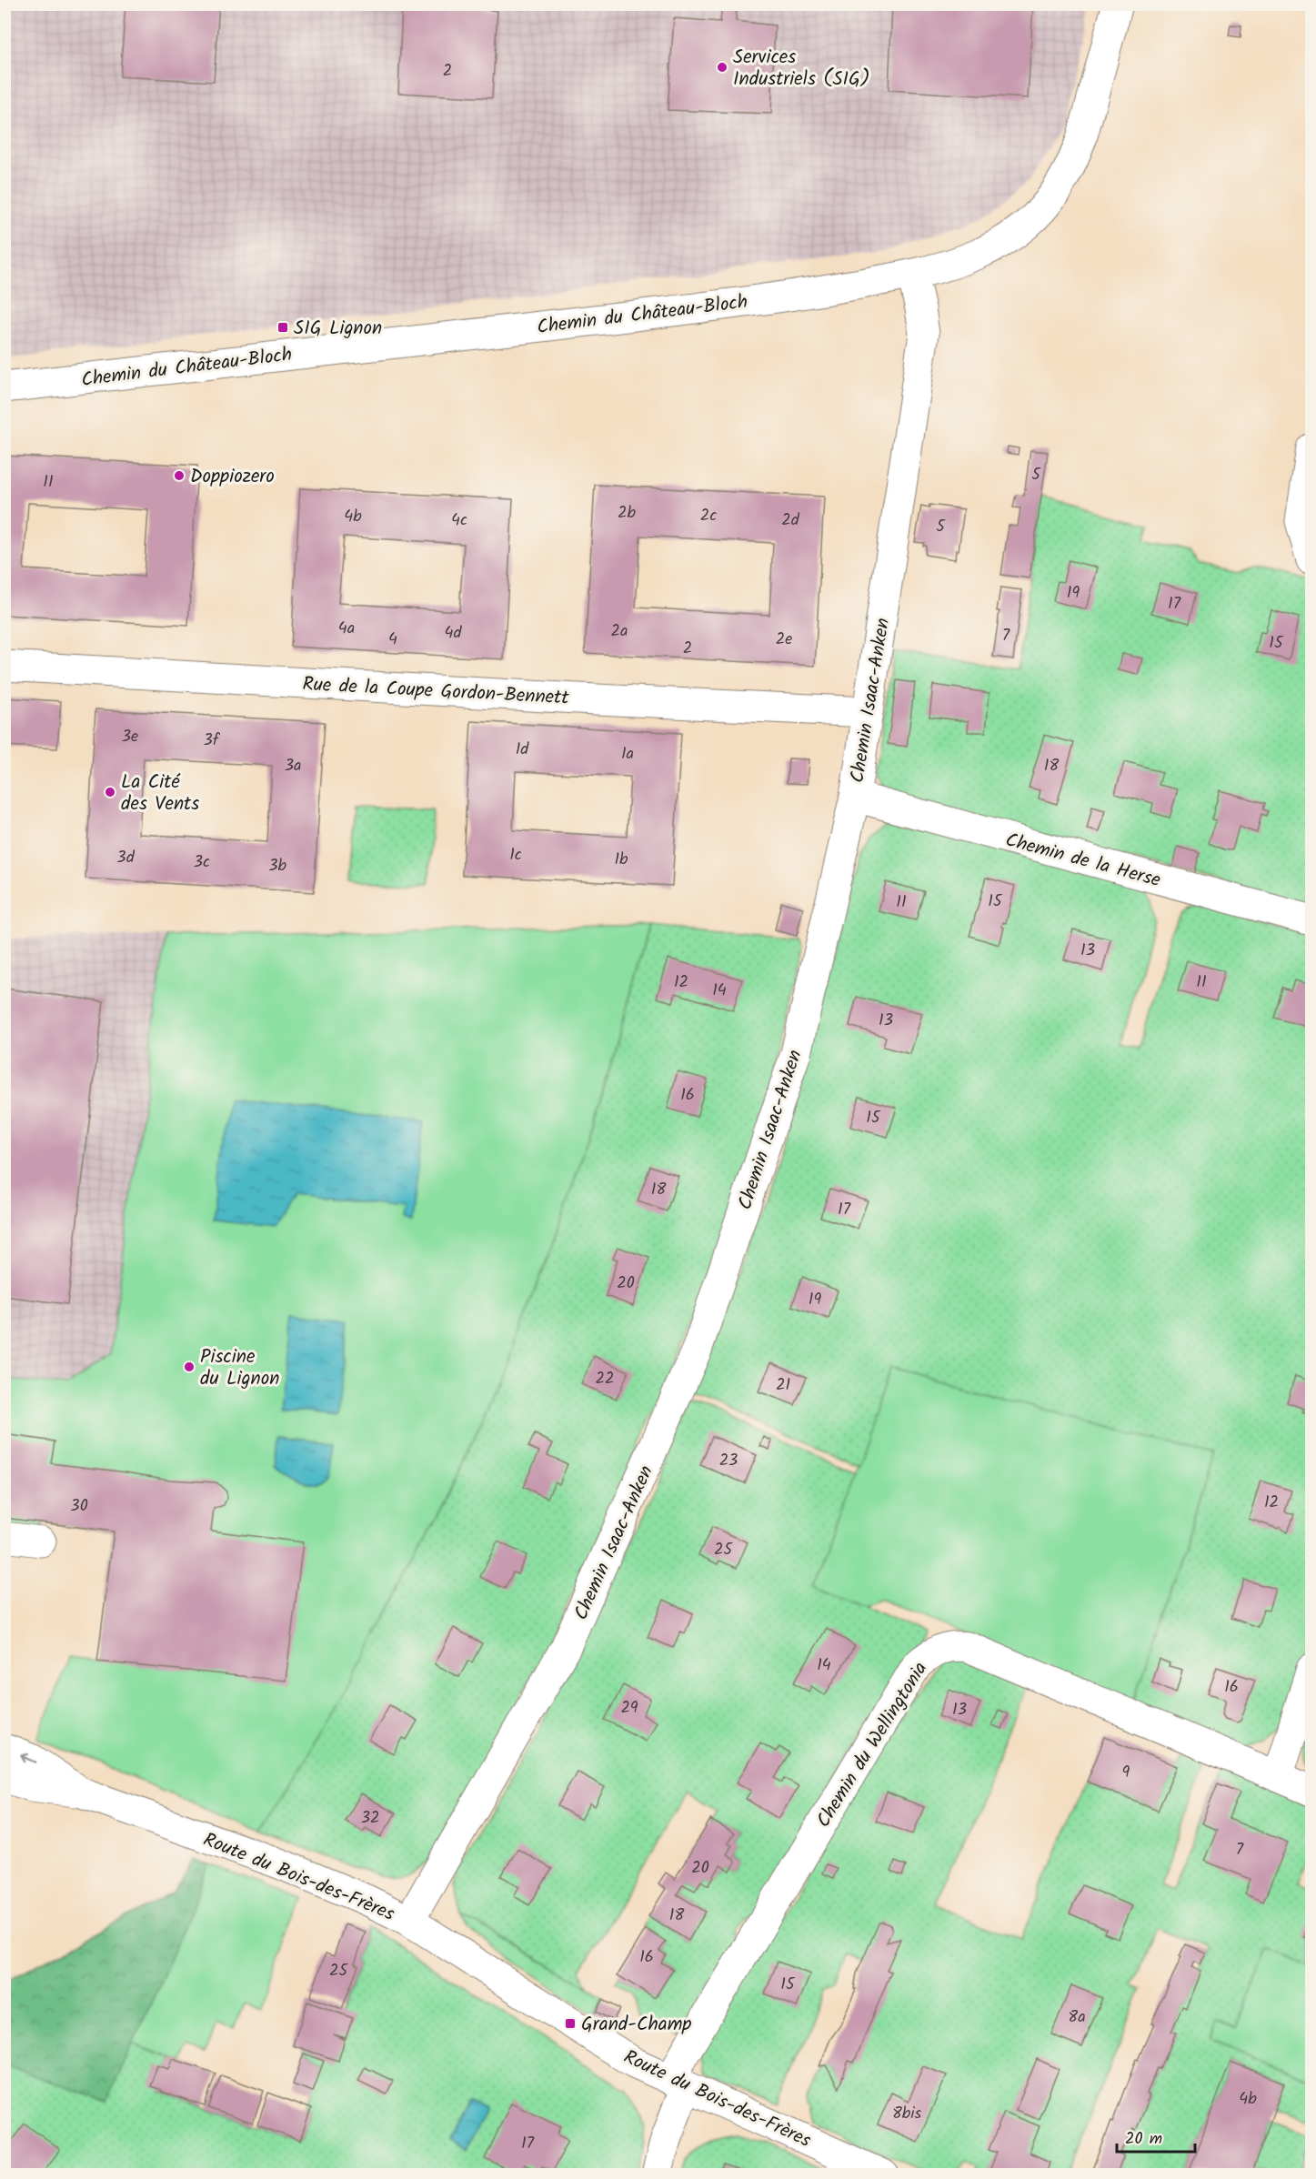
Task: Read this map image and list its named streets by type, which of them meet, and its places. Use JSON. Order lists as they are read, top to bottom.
{
  "streets": {
    "street": [
      "Chemin du Château-Bloch",
      "Rue de la Coupe Gordon-Bennett",
      "Chemin Isaac-Anken",
      "Chemin de la Herse",
      "Chemin du Wellingtonia",
      "Route du Bois-des-Frères"
    ]
  },
  "crossings": [
    ["Chemin du Château-Bloch", "Chemin Isaac-Anken"],
    ["Rue de la Coupe Gordon-Bennett", "Chemin Isaac-Anken"],
    ["Chemin Isaac-Anken", "Chemin de la Herse"],
    ["Chemin Isaac-Anken", "Route du Bois-des-Frères"],
    ["Chemin du Wellingtonia", "Route du Bois-des-Frères"]
  ],
  "places": {
    "other": [
      "Services Industriels (SIG)",
      "Doppiozero",
      "La Cité des Vents",
      "Piscine du Lignon"
    ],
    "transit": ["SIG Lignon", "Grand-Champ"]
  },
  "house_numbers": [
    "2",
    "5",
    "11",
    "2b",
    "2c",
    "4b",
    "4c",
    "2d",
    "5",
    "19",
    "17",
    "4a",
    "2a",
    "4d",
    "7",
    "4",
    "2e",
    "15",
    "2",
    "3e",
    "3f",
    "1d",
    "1a",
    "3a",
    "18",
    "1c",
    "3d",
    "1b",
    "3c",
    "3b",
    "15",
    "11",
    "13",
    "12",
    "11",
    "14",
    "13",
    "16",
    "15",
    "18",
    "17",
    "20",
    "19",
    "22",
    "21",
    "23",
    "12",
    "30",
    "25",
    "14",
    "16",
    "29",
    "13",
    "9",
    "32",
    "7",
    "20",
    "18",
    "16",
    "25",
    "15",
    "8a",
    "4b",
    "8bis",
    "17"
  ],
  "scale_bar": "20 m"
}
